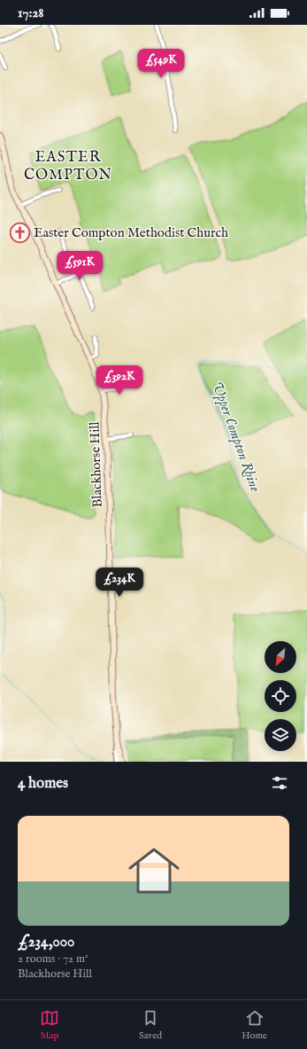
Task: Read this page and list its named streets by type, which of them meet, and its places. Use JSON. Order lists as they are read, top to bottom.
{
  "streets": {
    "main road": ["Blackhorse Hill"]
  },
  "districts": ["EASTER COMPTON"],
  "water": ["Upper Compton Rhine"],
  "places": {
    "church": ["Easter Compton Methodist Church"]
  },
  "north": "bottom left",
  "page": {
    "status": "17:28",
    "price": [
      "£549K",
      "£591K",
      "£392K",
      "£234K"
    ],
    "heading": "4 homes",
    "list": [
      {
        "name": "£234,000",
        "note": "2 rooms · 72 m² · Blackhorse Hill"
      }
    ],
    "tabs": ["Map", "Saved", "Home"]
  }
}
